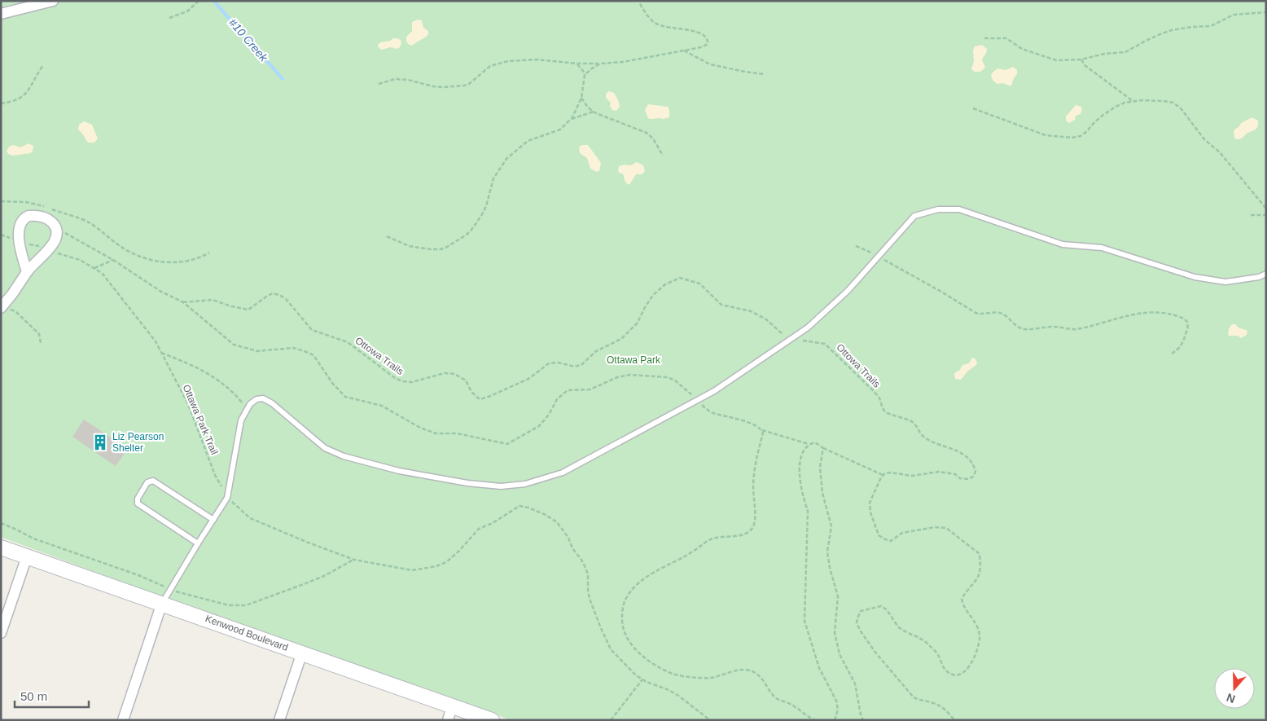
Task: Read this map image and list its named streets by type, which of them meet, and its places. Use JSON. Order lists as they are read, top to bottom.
{
  "streets": {
    "street": ["Kenwood Boulevard"],
    "path": ["Ottowa Trails", "Ottawa Park Trail"]
  },
  "water": ["#10 Creek"],
  "parks": ["Ottawa Park"],
  "places": {
    "building": ["Liz Pearson Shelter"]
  },
  "scale_bar": "50 m",
  "north": "bottom"
}
